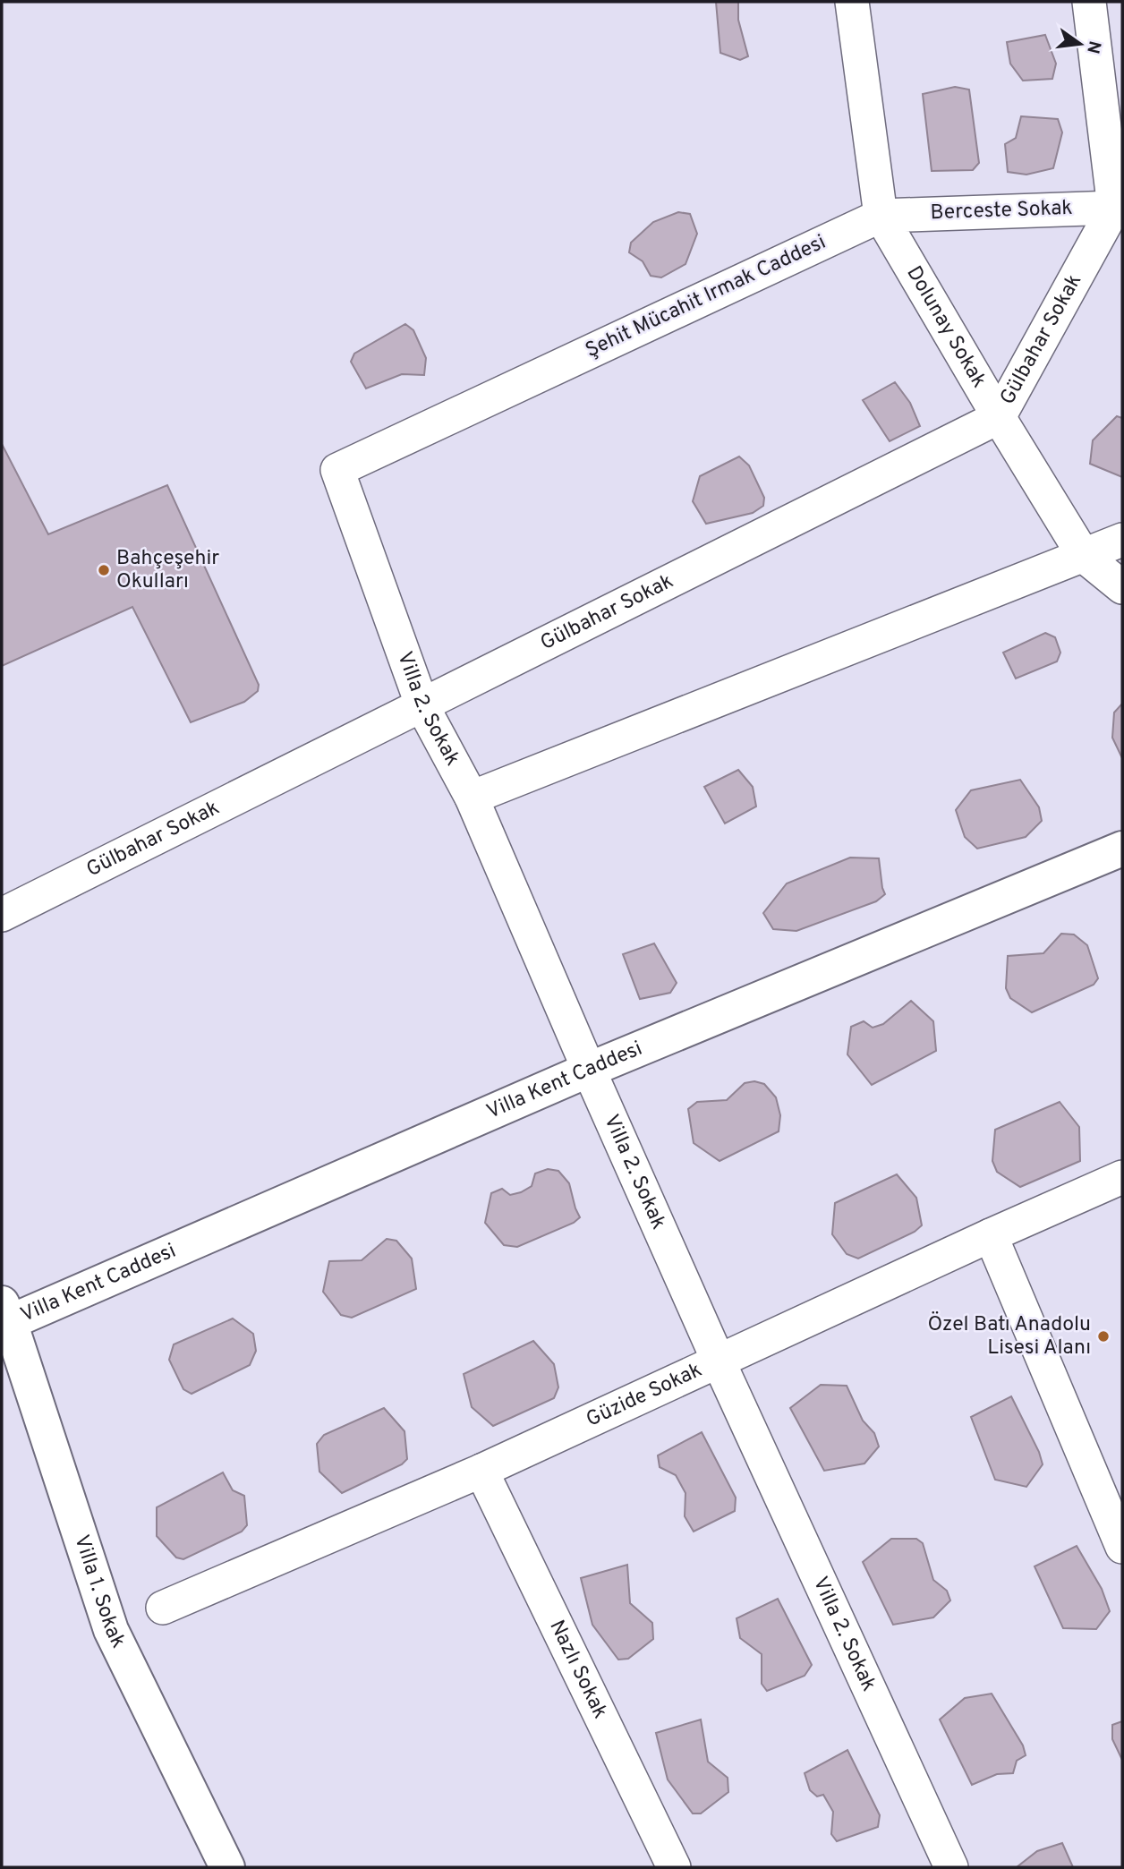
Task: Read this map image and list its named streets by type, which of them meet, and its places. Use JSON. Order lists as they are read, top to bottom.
{
  "streets": {
    "street": [
      "Berceste Sokak",
      "Şehit Mücahit Irmak Caddesi",
      "Dolunay Sokak",
      "Gülbahar Sokak",
      "Villa 2. Sokak",
      "Villa Kent Caddesi",
      "Güzide Sokak",
      "Villa 1. Sokak",
      "Nazlı Sokak"
    ]
  },
  "crossings": [
    ["Berceste Sokak", "Şehit Mücahit Irmak Caddesi"],
    ["Berceste Sokak", "Dolunay Sokak"],
    ["Berceste Sokak", "Gülbahar Sokak"],
    ["Şehit Mücahit Irmak Caddesi", "Dolunay Sokak"],
    ["Şehit Mücahit Irmak Caddesi", "Villa 2. Sokak"],
    ["Dolunay Sokak", "Gülbahar Sokak"],
    ["Gülbahar Sokak", "Villa 2. Sokak"],
    ["Villa 2. Sokak", "Villa Kent Caddesi"],
    ["Villa 2. Sokak", "Güzide Sokak"],
    ["Villa Kent Caddesi", "Villa 1. Sokak"],
    ["Güzide Sokak", "Nazlı Sokak"]
  ],
  "places": ["Bahçeşehir Okulları", "Özel Batı Anadolu Lisesi Alanı"],
  "north": "right"
}
